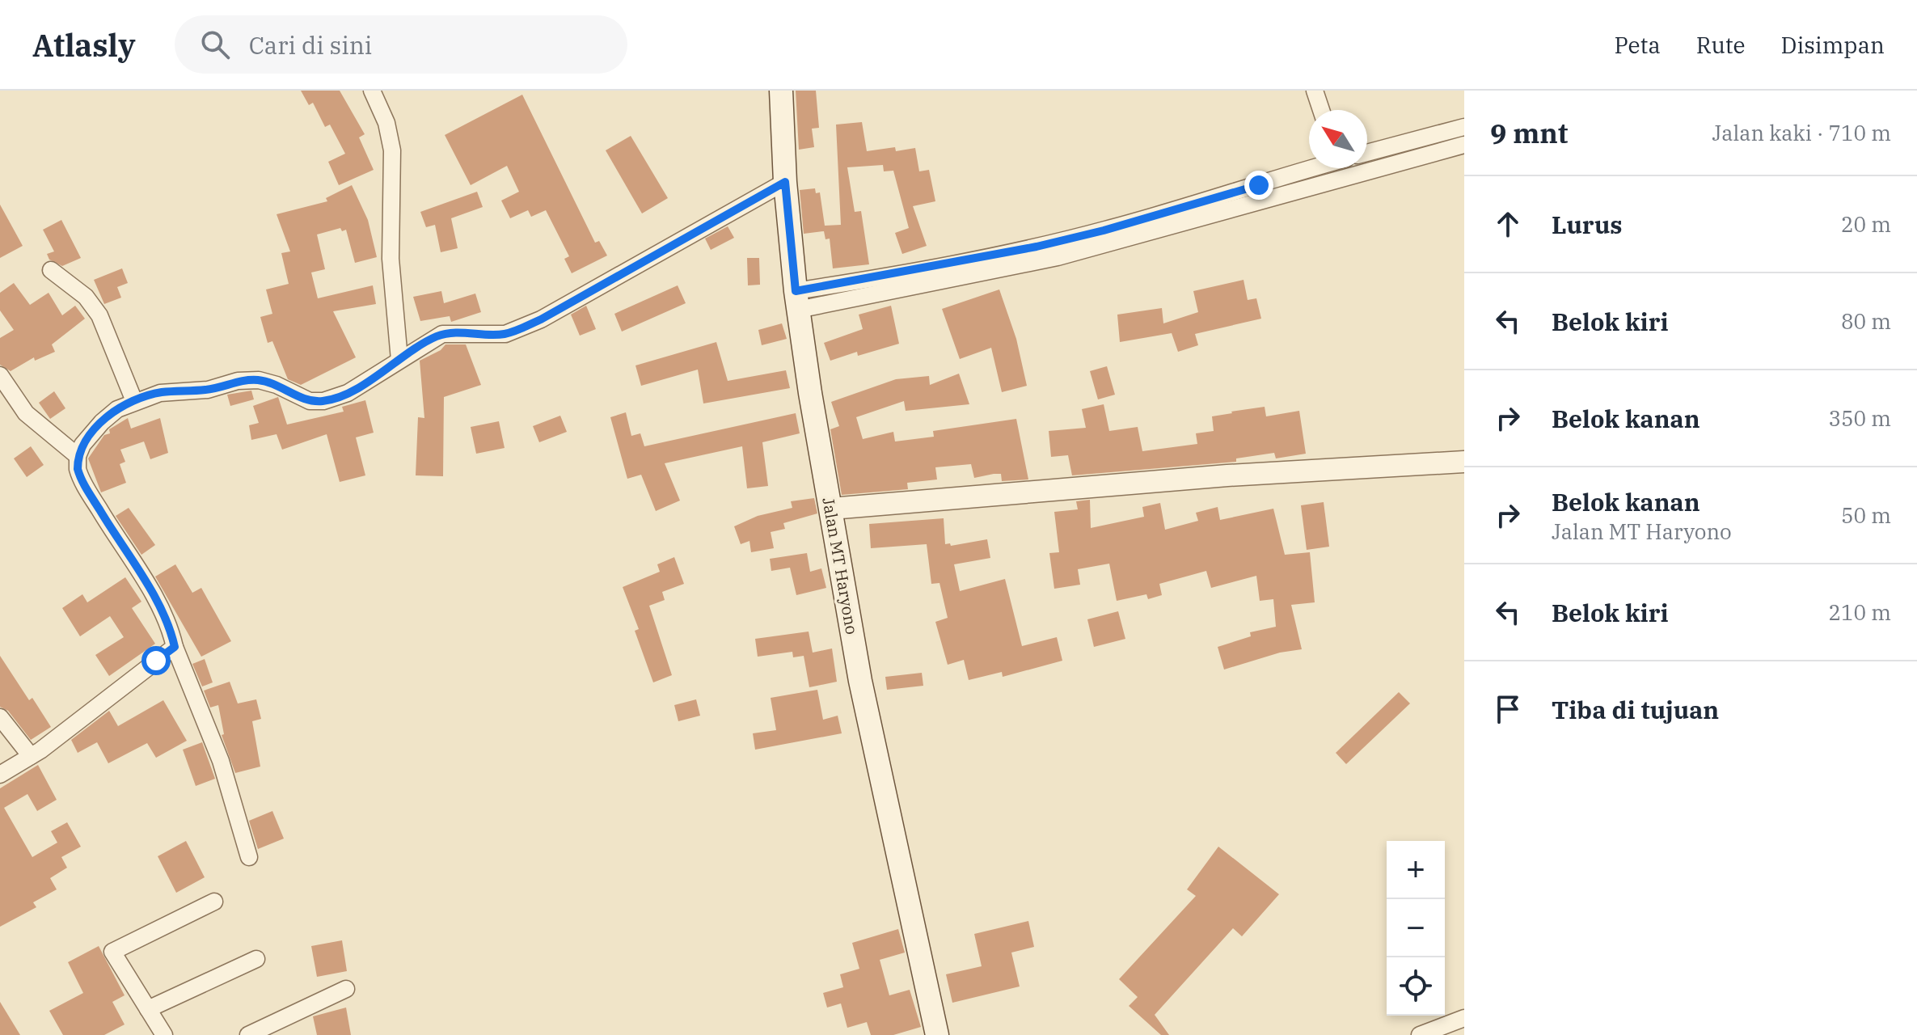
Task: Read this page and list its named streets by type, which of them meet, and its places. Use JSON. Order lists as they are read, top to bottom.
{
  "streets": {
    "main road": ["Jalan MT Haryono"]
  },
  "north": "top left",
  "page": {
    "header": "Atlasly",
    "search": "Cari di sini",
    "nav": ["Peta", "Rute", "Disimpan"],
    "heading": ["9 mnt", "Jalan kaki · 710 m"],
    "list": [
      ["Lurus", "20 m"],
      ["Belok kiri", "80 m"],
      ["Belok kanan", "350 m"],
      ["Belok kanan", "Jalan MT Haryono", "50 m"],
      ["Belok kiri", "210 m"],
      "Tiba di tujuan"
    ],
    "map_buttons": ["+", "−"]
  }
}
